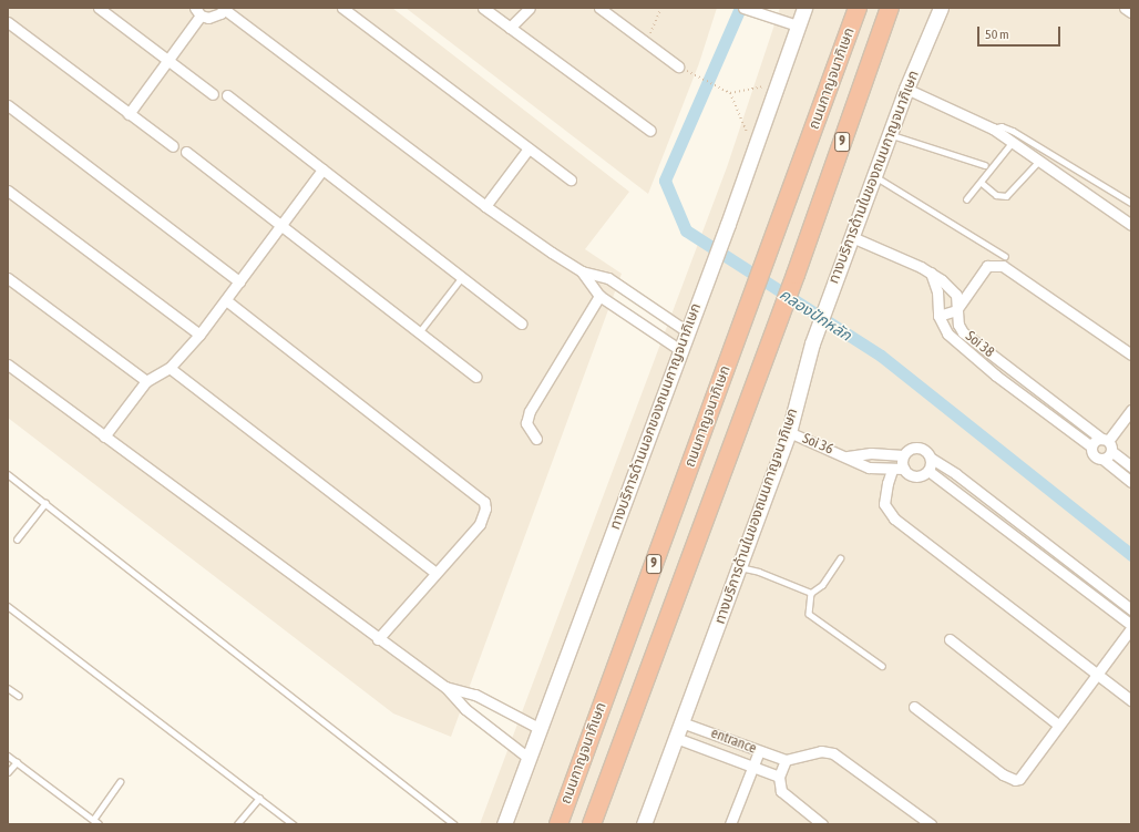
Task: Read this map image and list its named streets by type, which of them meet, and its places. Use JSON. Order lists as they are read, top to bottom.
{
  "streets": {
    "highway": ["ถนนกาญจนาภิเษก", "9"],
    "main road": ["ทางบริการด้านในของถนนกาญจนาภิเษก", "ทางบริการด้านนอกของถนนกาญจนาภิเษก"],
    "street": ["Soi 38", "Soi 36", "entrance"]
  },
  "crossings": [
    ["ทางบริการด้านในของถนนกาญจนาภิเษก", "Soi 38"],
    ["ทางบริการด้านในของถนนกาญจนาภิเษก", "Soi 36"],
    ["ทางบริการด้านในของถนนกาญจนาภิเษก", "entrance"]
  ],
  "water": ["คลองปักหลัก"],
  "scale_bar": "50 m"
}
